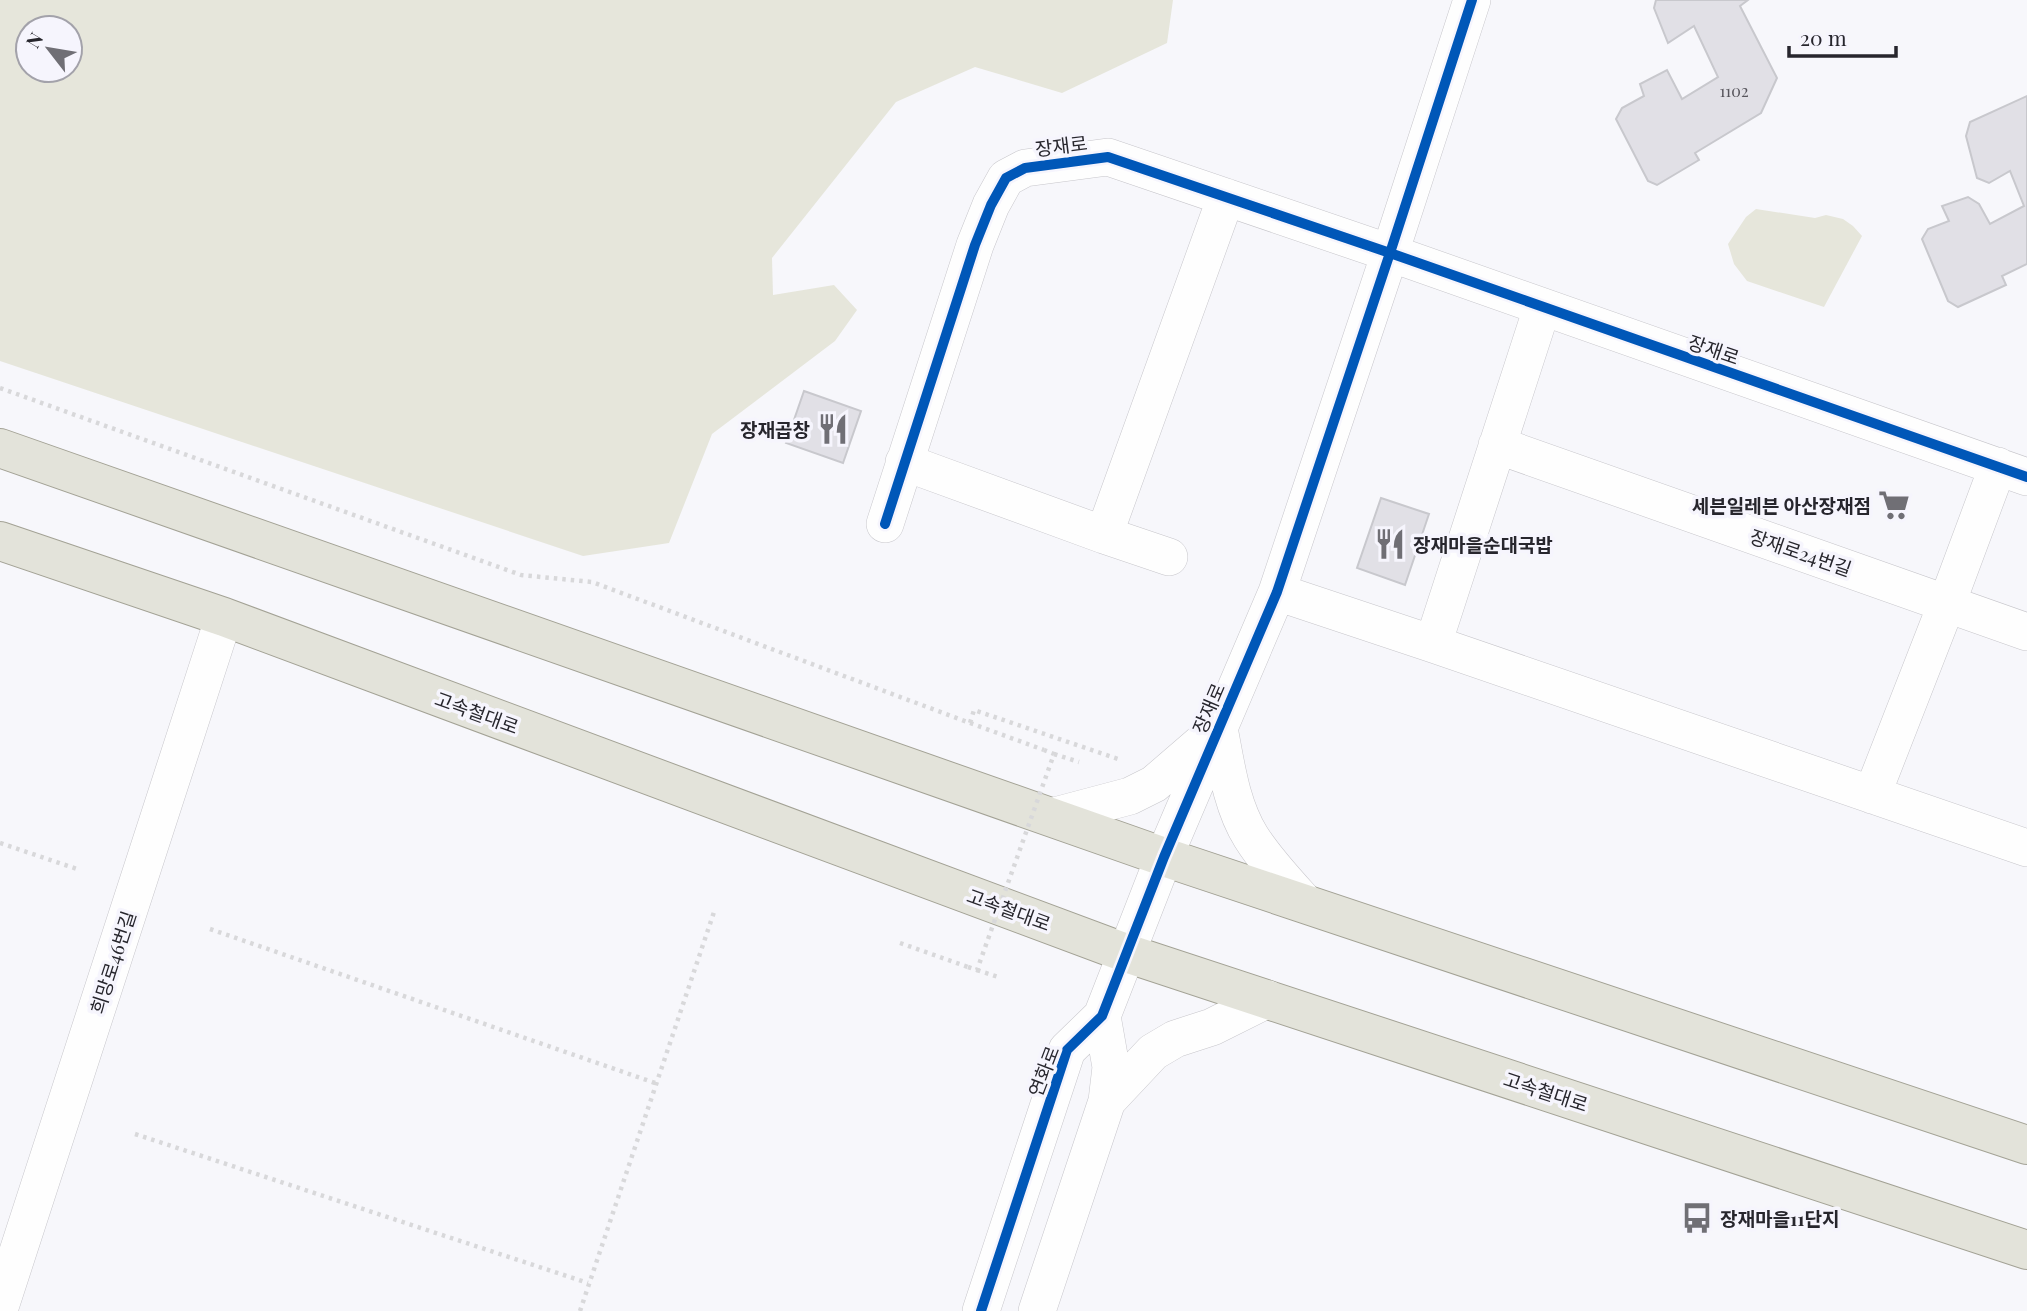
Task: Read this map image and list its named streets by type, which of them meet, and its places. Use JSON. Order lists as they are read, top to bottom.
{
  "streets": {
    "main road": ["고속철대로"],
    "street": [
      "장재로",
      "장재로24번길",
      "희망로46번길",
      "연화로"
    ]
  },
  "crossings": [
    ["장재로", "연화로"],
    ["고속철대로", "희망로46번길"],
    ["고속철대로", "연화로"]
  ],
  "places": {
    "restaurant": ["장재곱창", "장재마을순대국밥"],
    "supermarket": ["세븐일레븐 아산장재점"],
    "bus stop": ["장재마을11단지"]
  },
  "house_numbers": ["1102"],
  "scale_bar": "20 m",
  "north": "top left"
}
